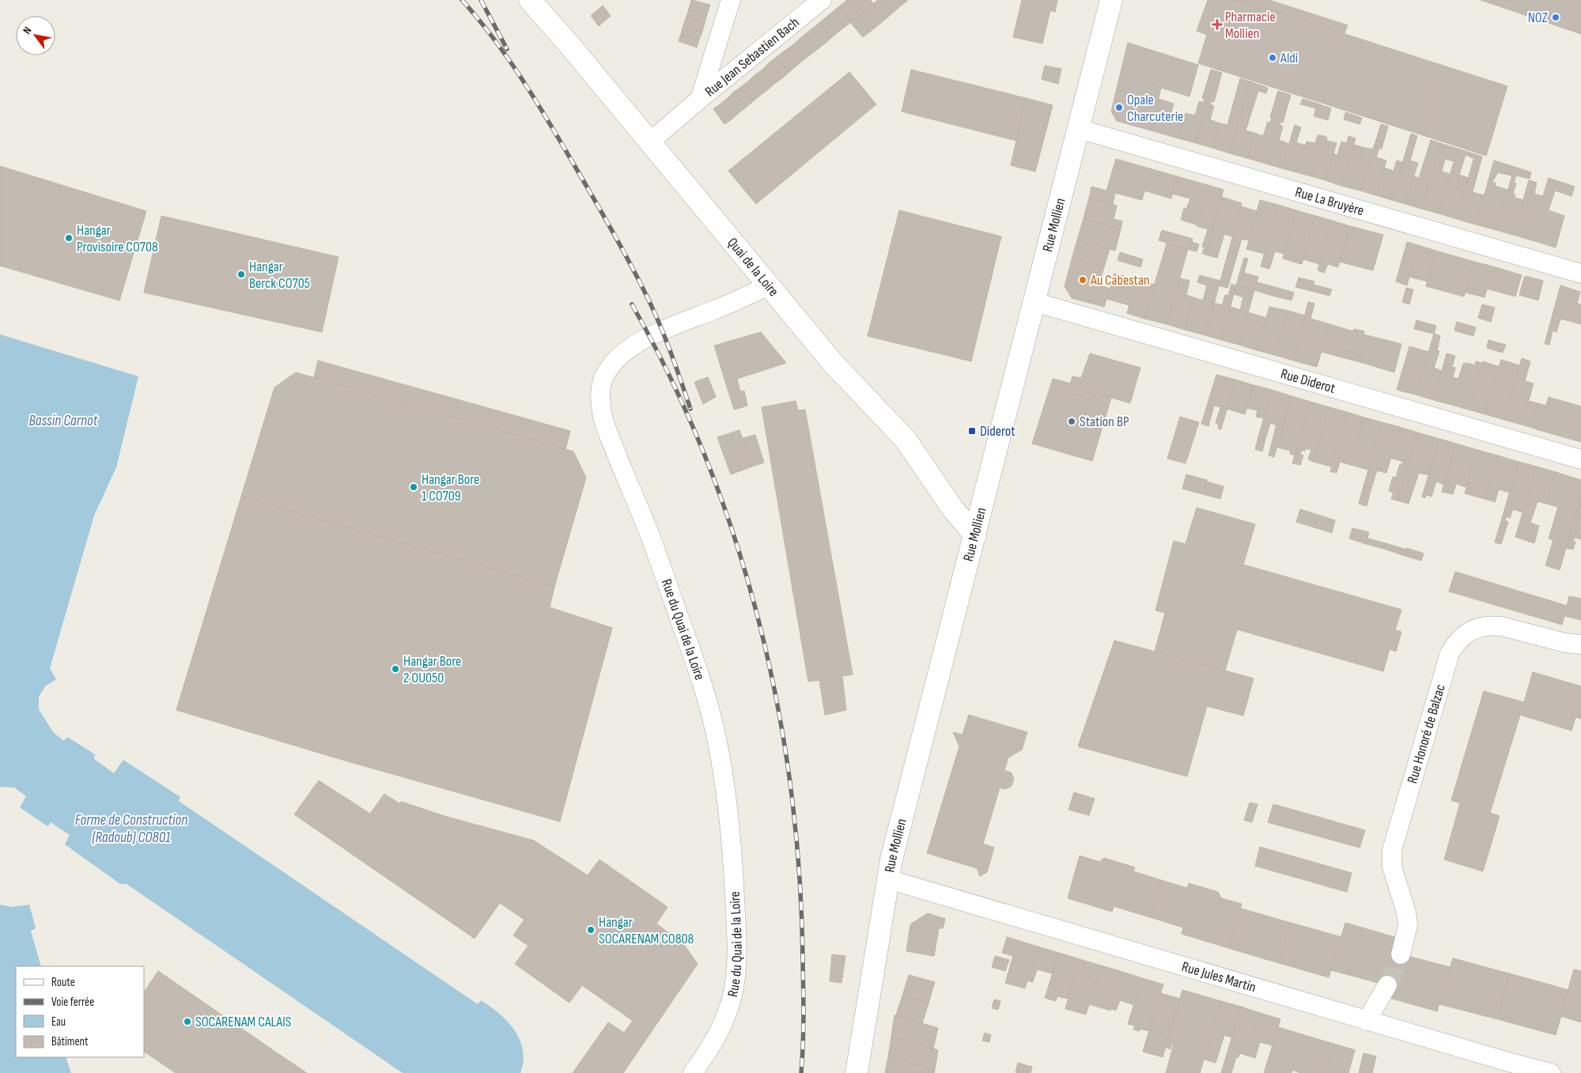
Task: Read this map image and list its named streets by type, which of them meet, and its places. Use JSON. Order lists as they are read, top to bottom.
{
  "streets": {
    "street": [
      "Rue Jean Sebastien Bach",
      "Rue La Bruyère",
      "Rue Mollien",
      "Quai de la Loire",
      "Rue Diderot",
      "Rue du Quai de la Loire",
      "Rue Honoré de Balzac",
      "Rue Jules Martin"
    ]
  },
  "crossings": [
    ["Rue Jean Sebastien Bach", "Quai de la Loire"],
    ["Rue La Bruyère", "Rue Mollien"],
    ["Rue Mollien", "Quai de la Loire"],
    ["Rue Mollien", "Rue Diderot"],
    ["Rue Mollien", "Rue Jules Martin"],
    ["Quai de la Loire", "Rue du Quai de la Loire"]
  ],
  "water": ["Bassin Carnot", "Forme de Construction (Radoub) CO801"],
  "places": {
    "other": [
      "NOZ",
      "Aldi",
      "Opale Charcuterie",
      "Hangar Provisoire CO708",
      "Hangar Berck CO705",
      "Au Cabestan",
      "Station BP",
      "Hangar Bore 1 CO709",
      "Hangar Bore 2 OU050",
      "Hangar SOCARENAM CO808",
      "SOCARENAM CALAIS"
    ],
    "health": ["Pharmacie Mollien"],
    "transit": ["Diderot"]
  },
  "legend": [
    "Route",
    "Voie ferrée",
    "Eau",
    "Bâtiment"
  ],
  "north": "top left"
}
